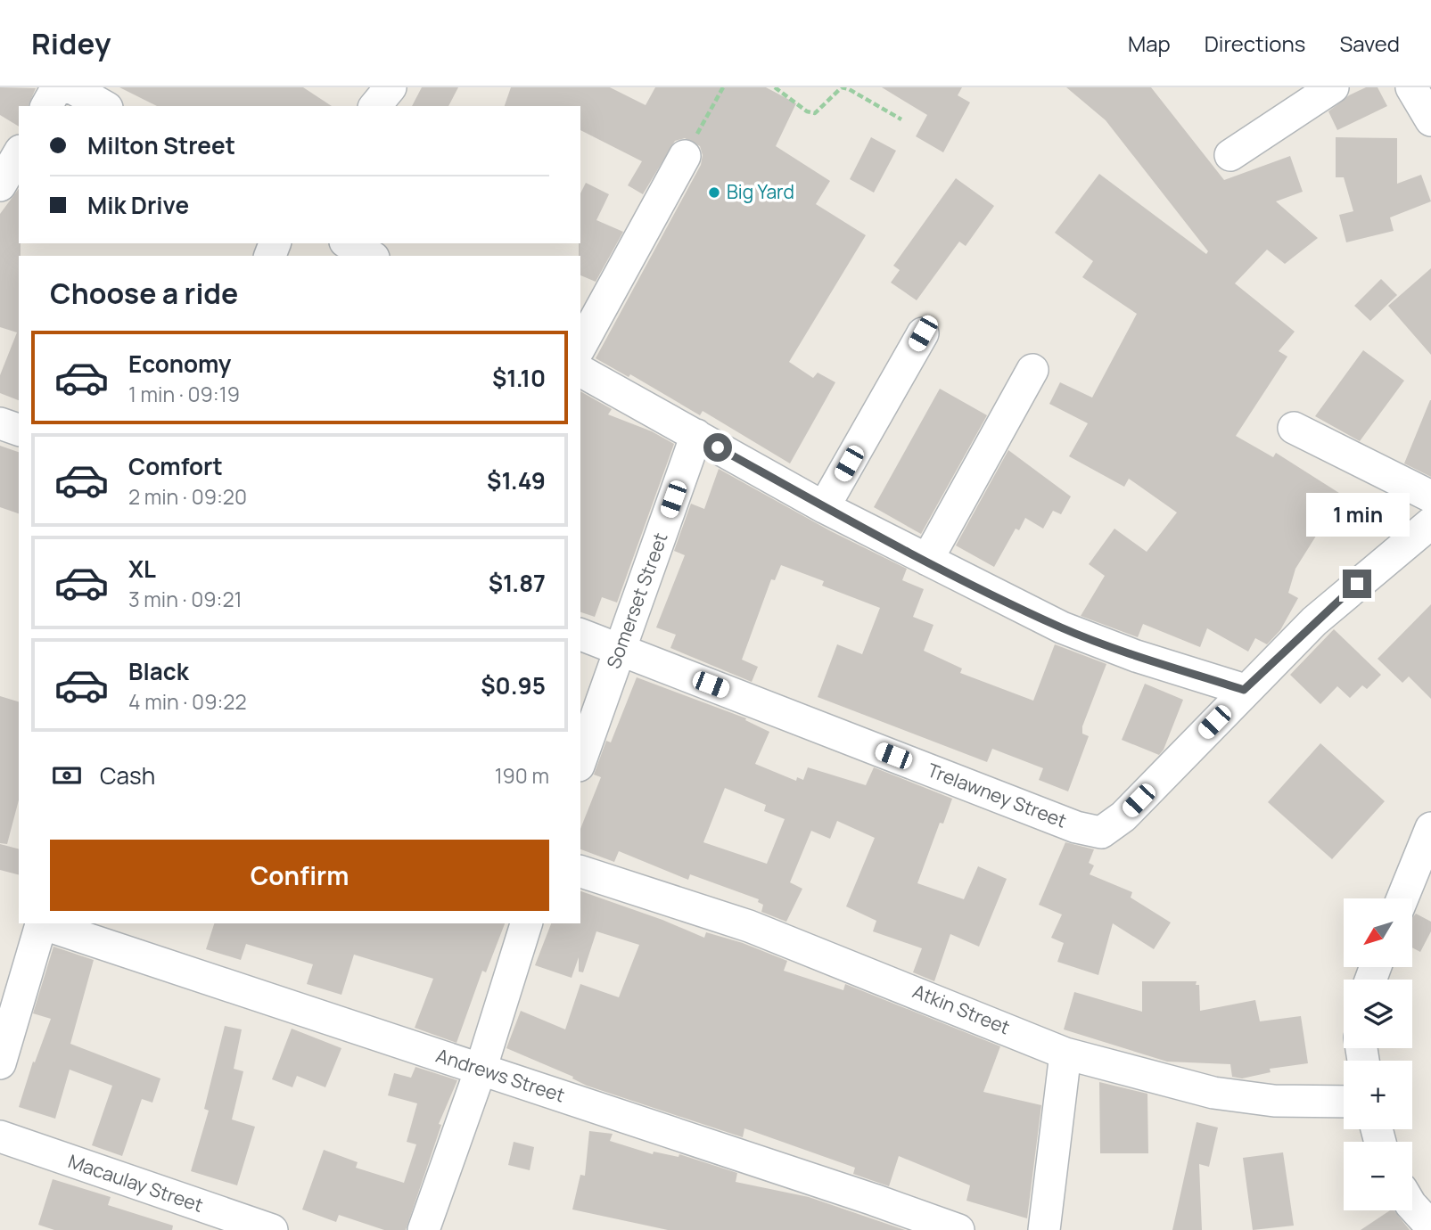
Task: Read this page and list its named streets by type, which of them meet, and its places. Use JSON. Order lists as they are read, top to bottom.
{
  "streets": {
    "street": [
      "Somerset Street",
      "Trelawney Street",
      "Atkin Street",
      "Andrews Street",
      "Macaulay Street"
    ]
  },
  "crossings": [
    ["Somerset Street", "Trelawney Street"]
  ],
  "places": ["Big Yard"],
  "north": "bottom left",
  "page": {
    "header": "Ridey",
    "nav": ["Map", "Directions", "Saved"],
    "banner": ["Milton Street", "Mik Drive"],
    "heading": "Choose a ride",
    "list": [
      {
        "name": "Economy",
        "note": "1 min · 09:19",
        "value": "$1.10"
      },
      {
        "name": "Comfort",
        "note": "2 min · 09:20",
        "value": "$1.49"
      },
      {
        "name": "XL",
        "note": "3 min · 09:21",
        "value": "$1.87"
      },
      {
        "name": "Black",
        "note": "4 min · 09:22",
        "value": "$0.95"
      }
    ],
    "bubble": "1 min",
    "pay": ["Cash", "190 m"],
    "buttons": "Confirm",
    "map_buttons": ["+", "−"]
  }
}
